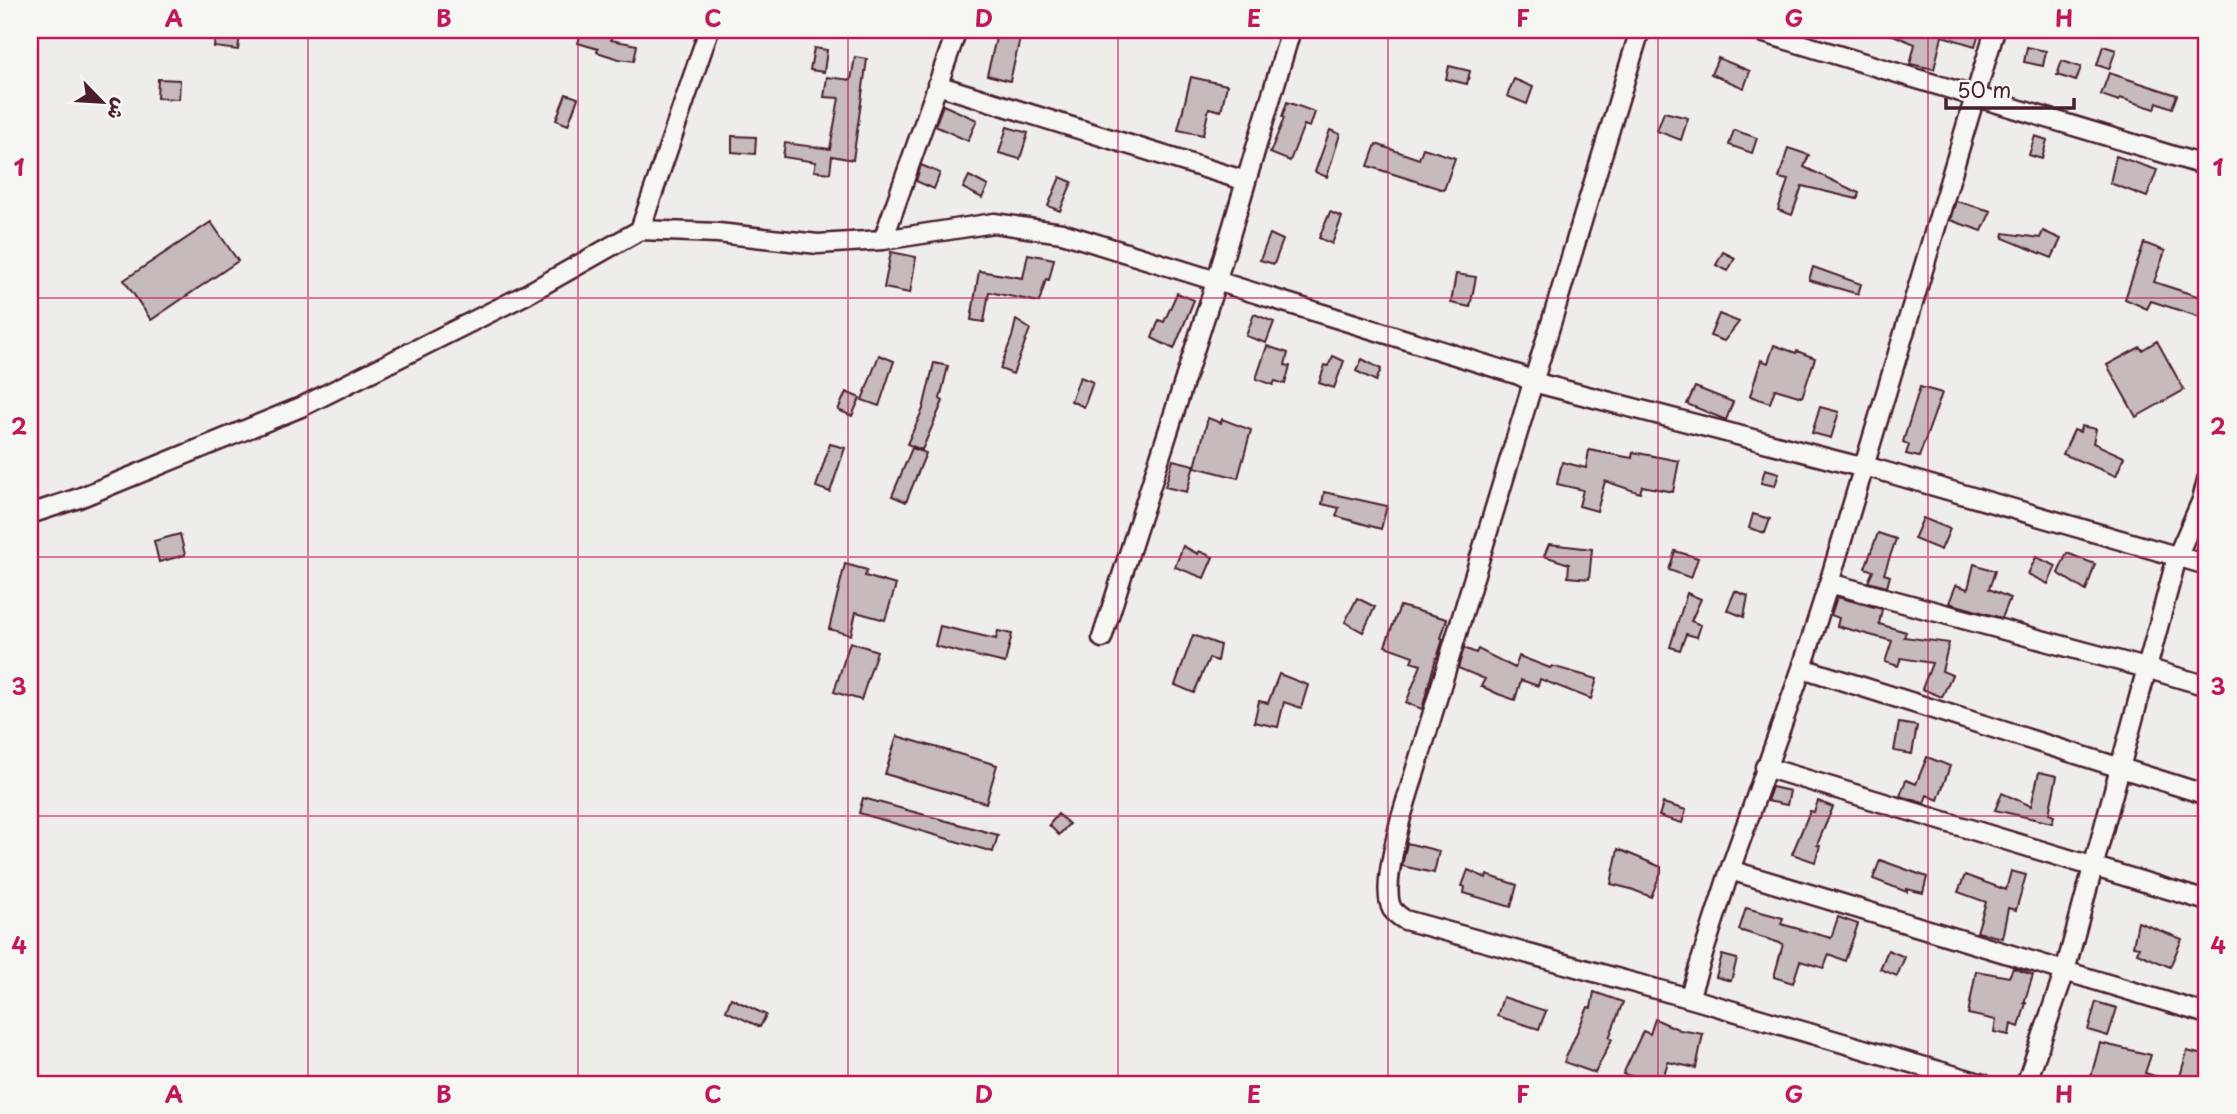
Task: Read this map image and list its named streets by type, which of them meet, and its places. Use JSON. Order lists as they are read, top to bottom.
{
  "scale_bar": "50 m",
  "north": "bottom right",
  "grid": {
    "columns": [
      "A",
      "B",
      "C",
      "D",
      "E",
      "F",
      "G",
      "H"
    ],
    "rows": [
      "1",
      "2",
      "3",
      "4"
    ]
  }
}
